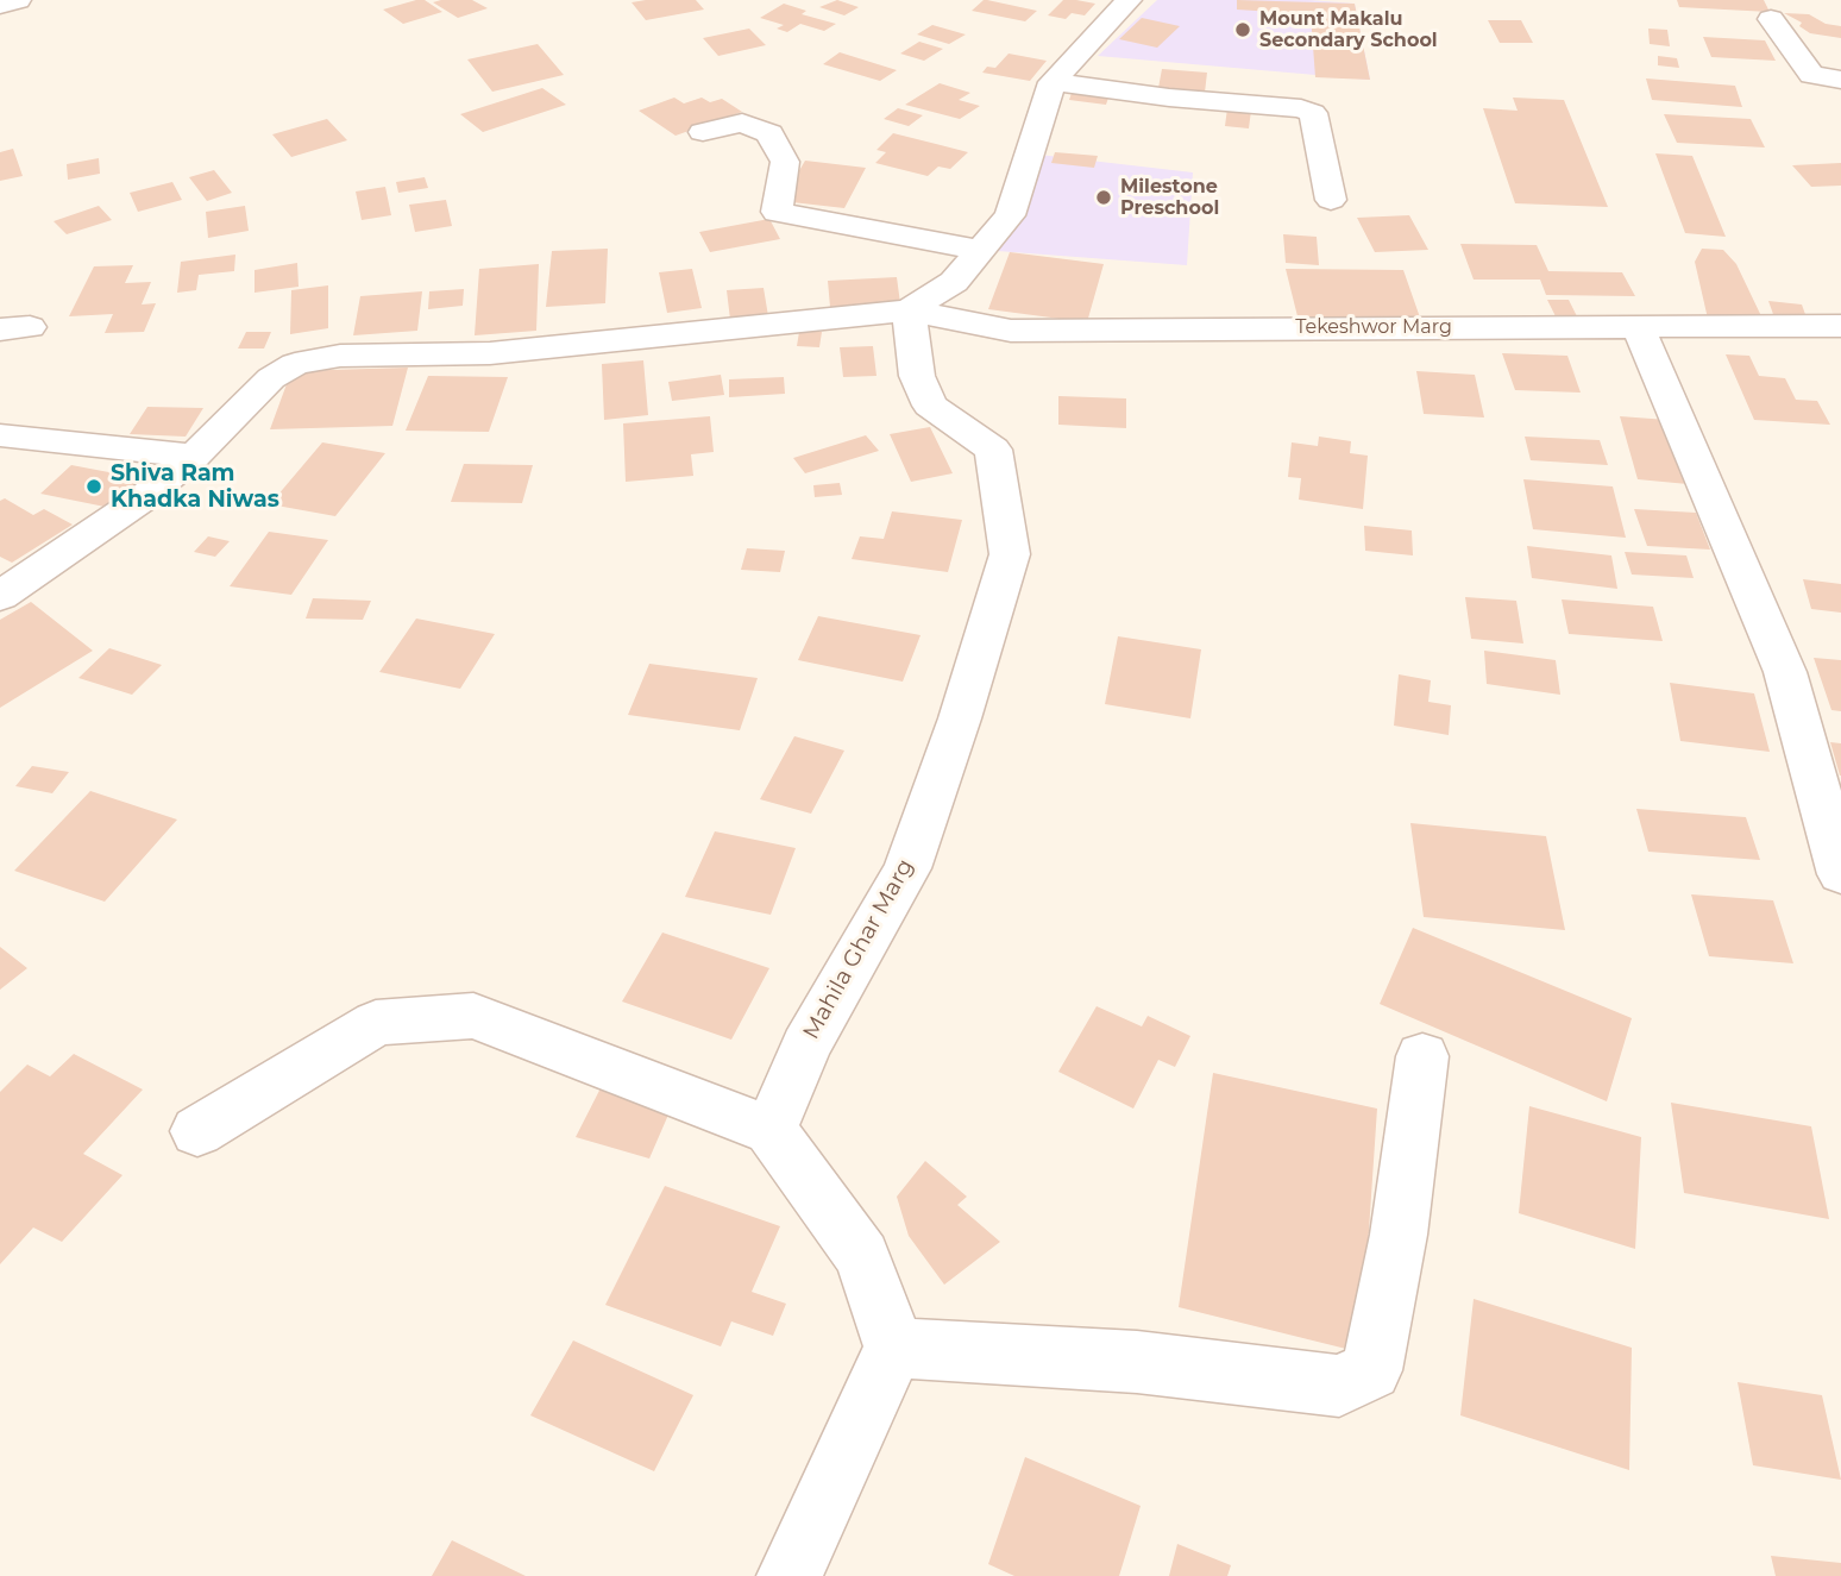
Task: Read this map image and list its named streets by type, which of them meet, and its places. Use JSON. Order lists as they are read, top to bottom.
{
  "streets": {
    "street": ["Tekeshwor Marg", "Mahila Ghar Marg"]
  },
  "crossings": [
    ["Tekeshwor Marg", "Mahila Ghar Marg"]
  ],
  "places": ["Mount Makalu Secondary School", "Milestone Preschool", "Shiva Ram Khadka Niwas"]
}
